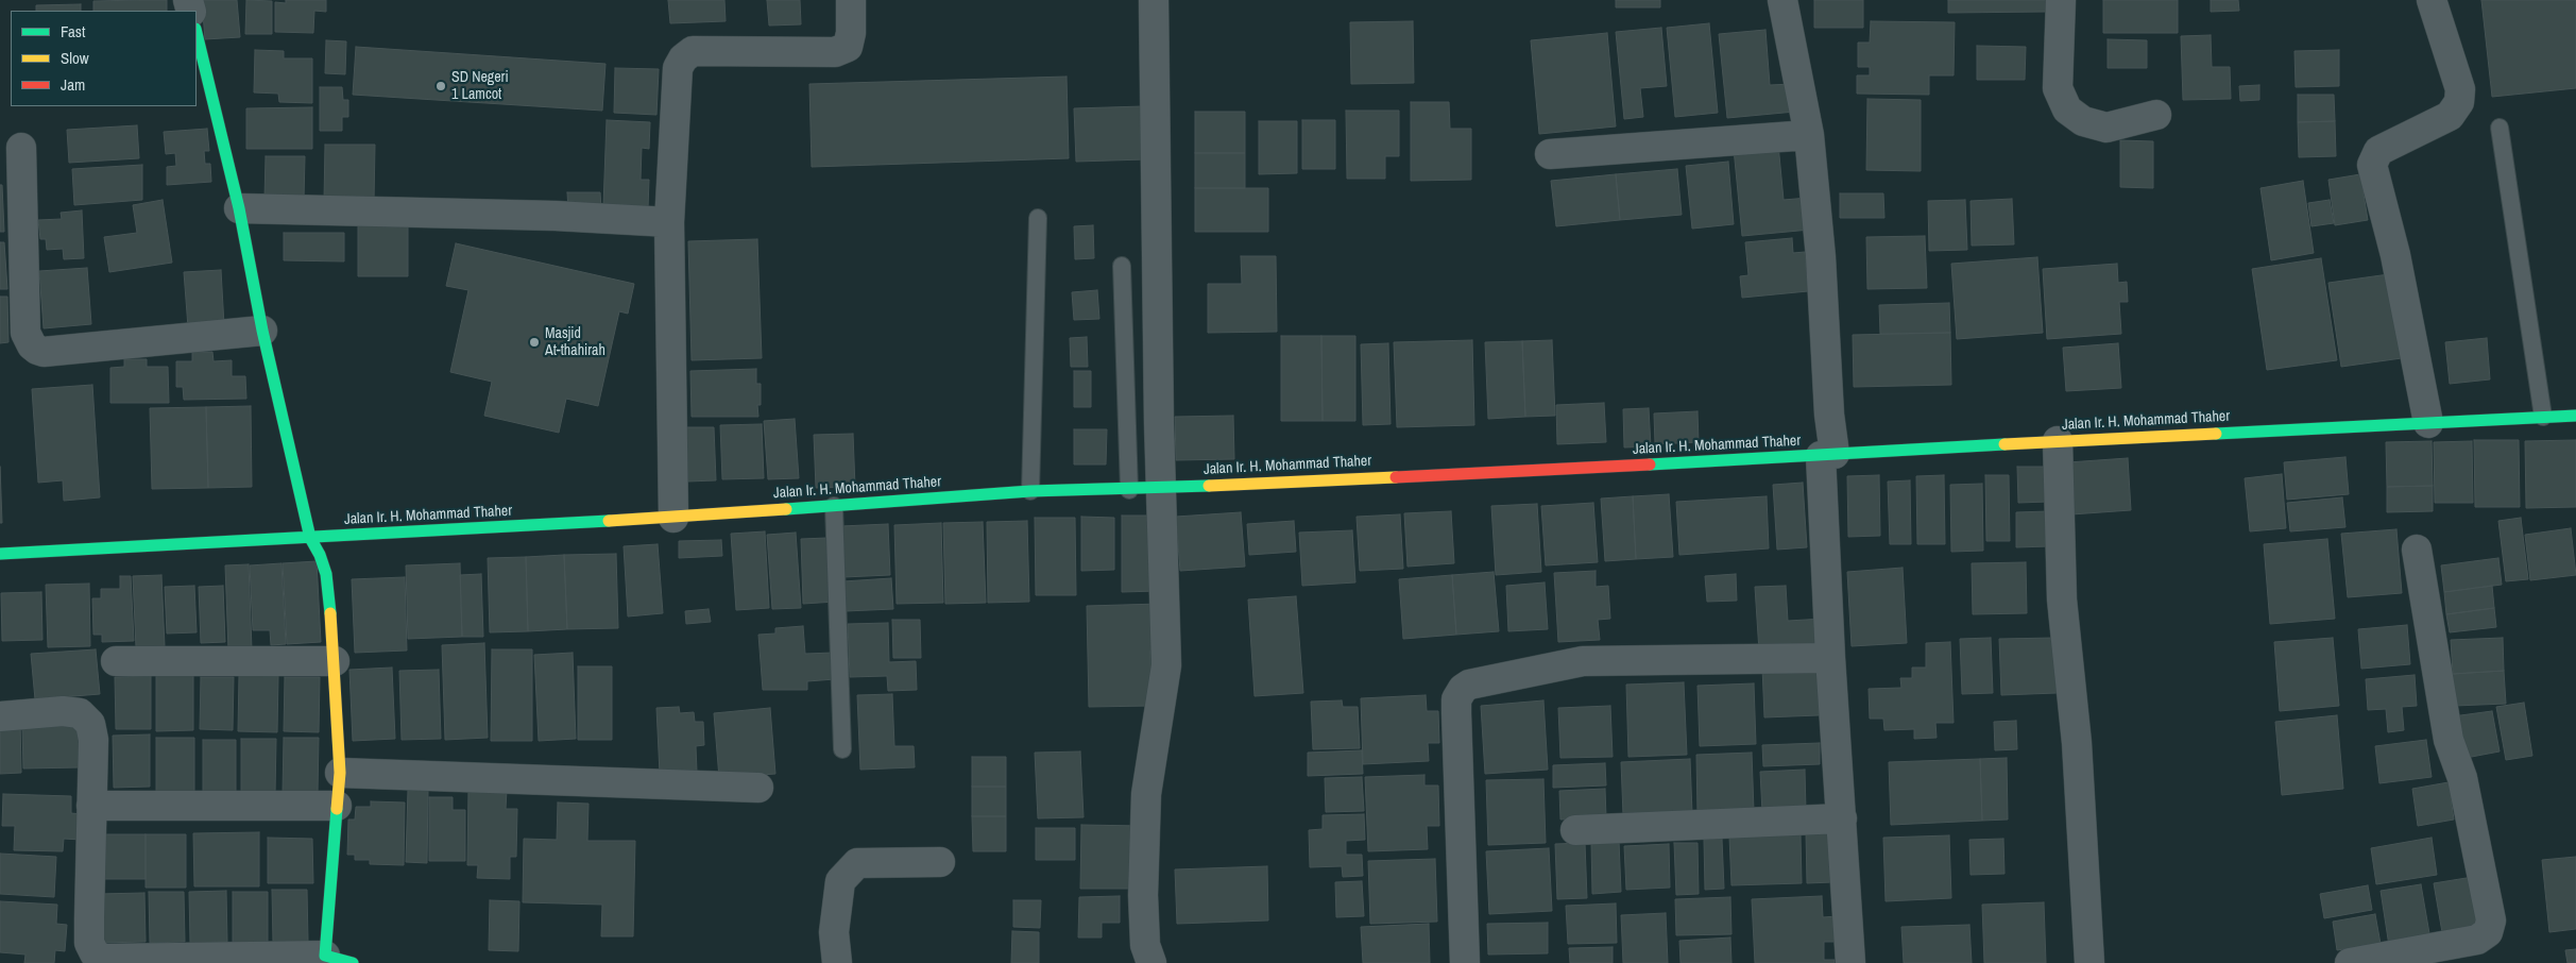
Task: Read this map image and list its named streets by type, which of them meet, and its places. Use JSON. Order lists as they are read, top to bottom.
{
  "streets": {
    "main road": ["Jalan Ir. H. Mohammad Thaher"]
  },
  "places": ["SD Negeri 1 Lamcot", "Masjid At-thahirah"],
  "legend": ["Fast", "Slow", "Jam"]
}
